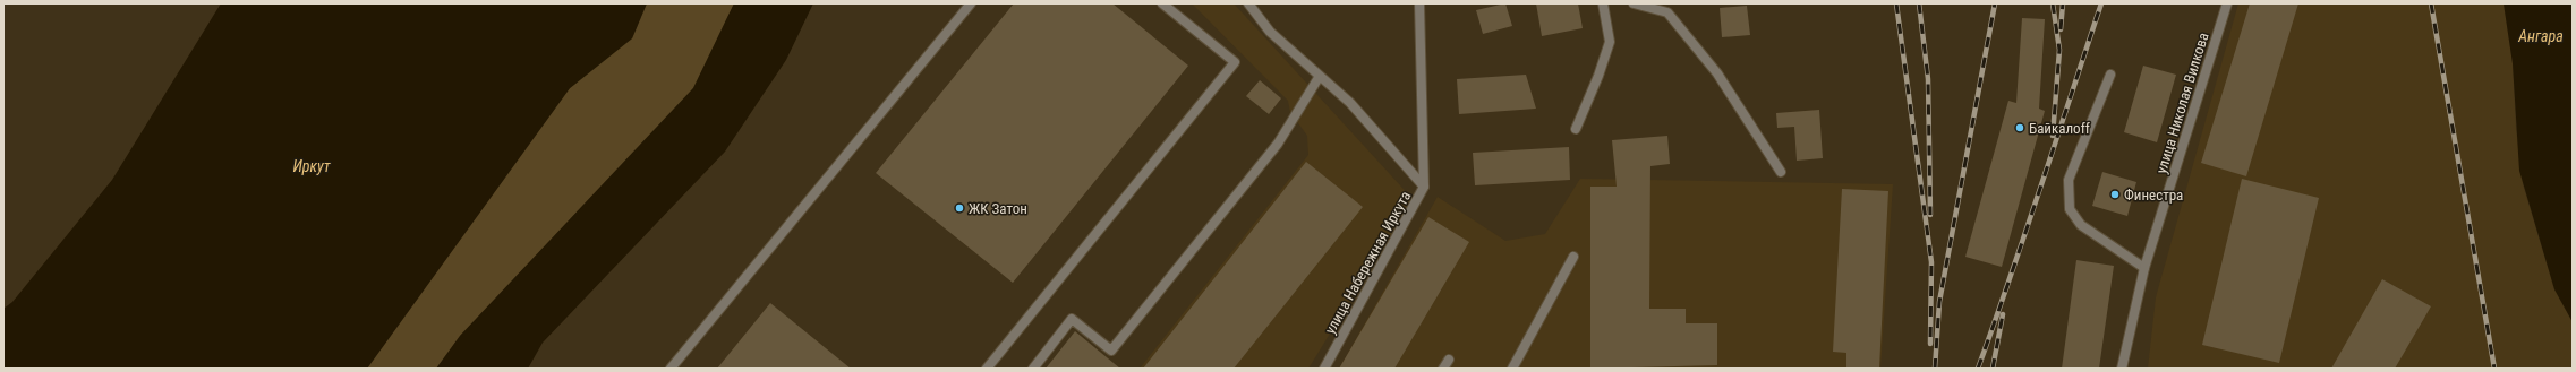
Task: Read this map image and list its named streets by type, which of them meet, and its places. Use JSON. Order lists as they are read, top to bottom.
{
  "streets": {
    "street": ["улица Николая Вилкова", "улица Набережная Иркута"]
  },
  "water": ["Ангара", "Иркут"],
  "places": ["Байкалoff", "Финестра", "ЖК Затон"]
}
